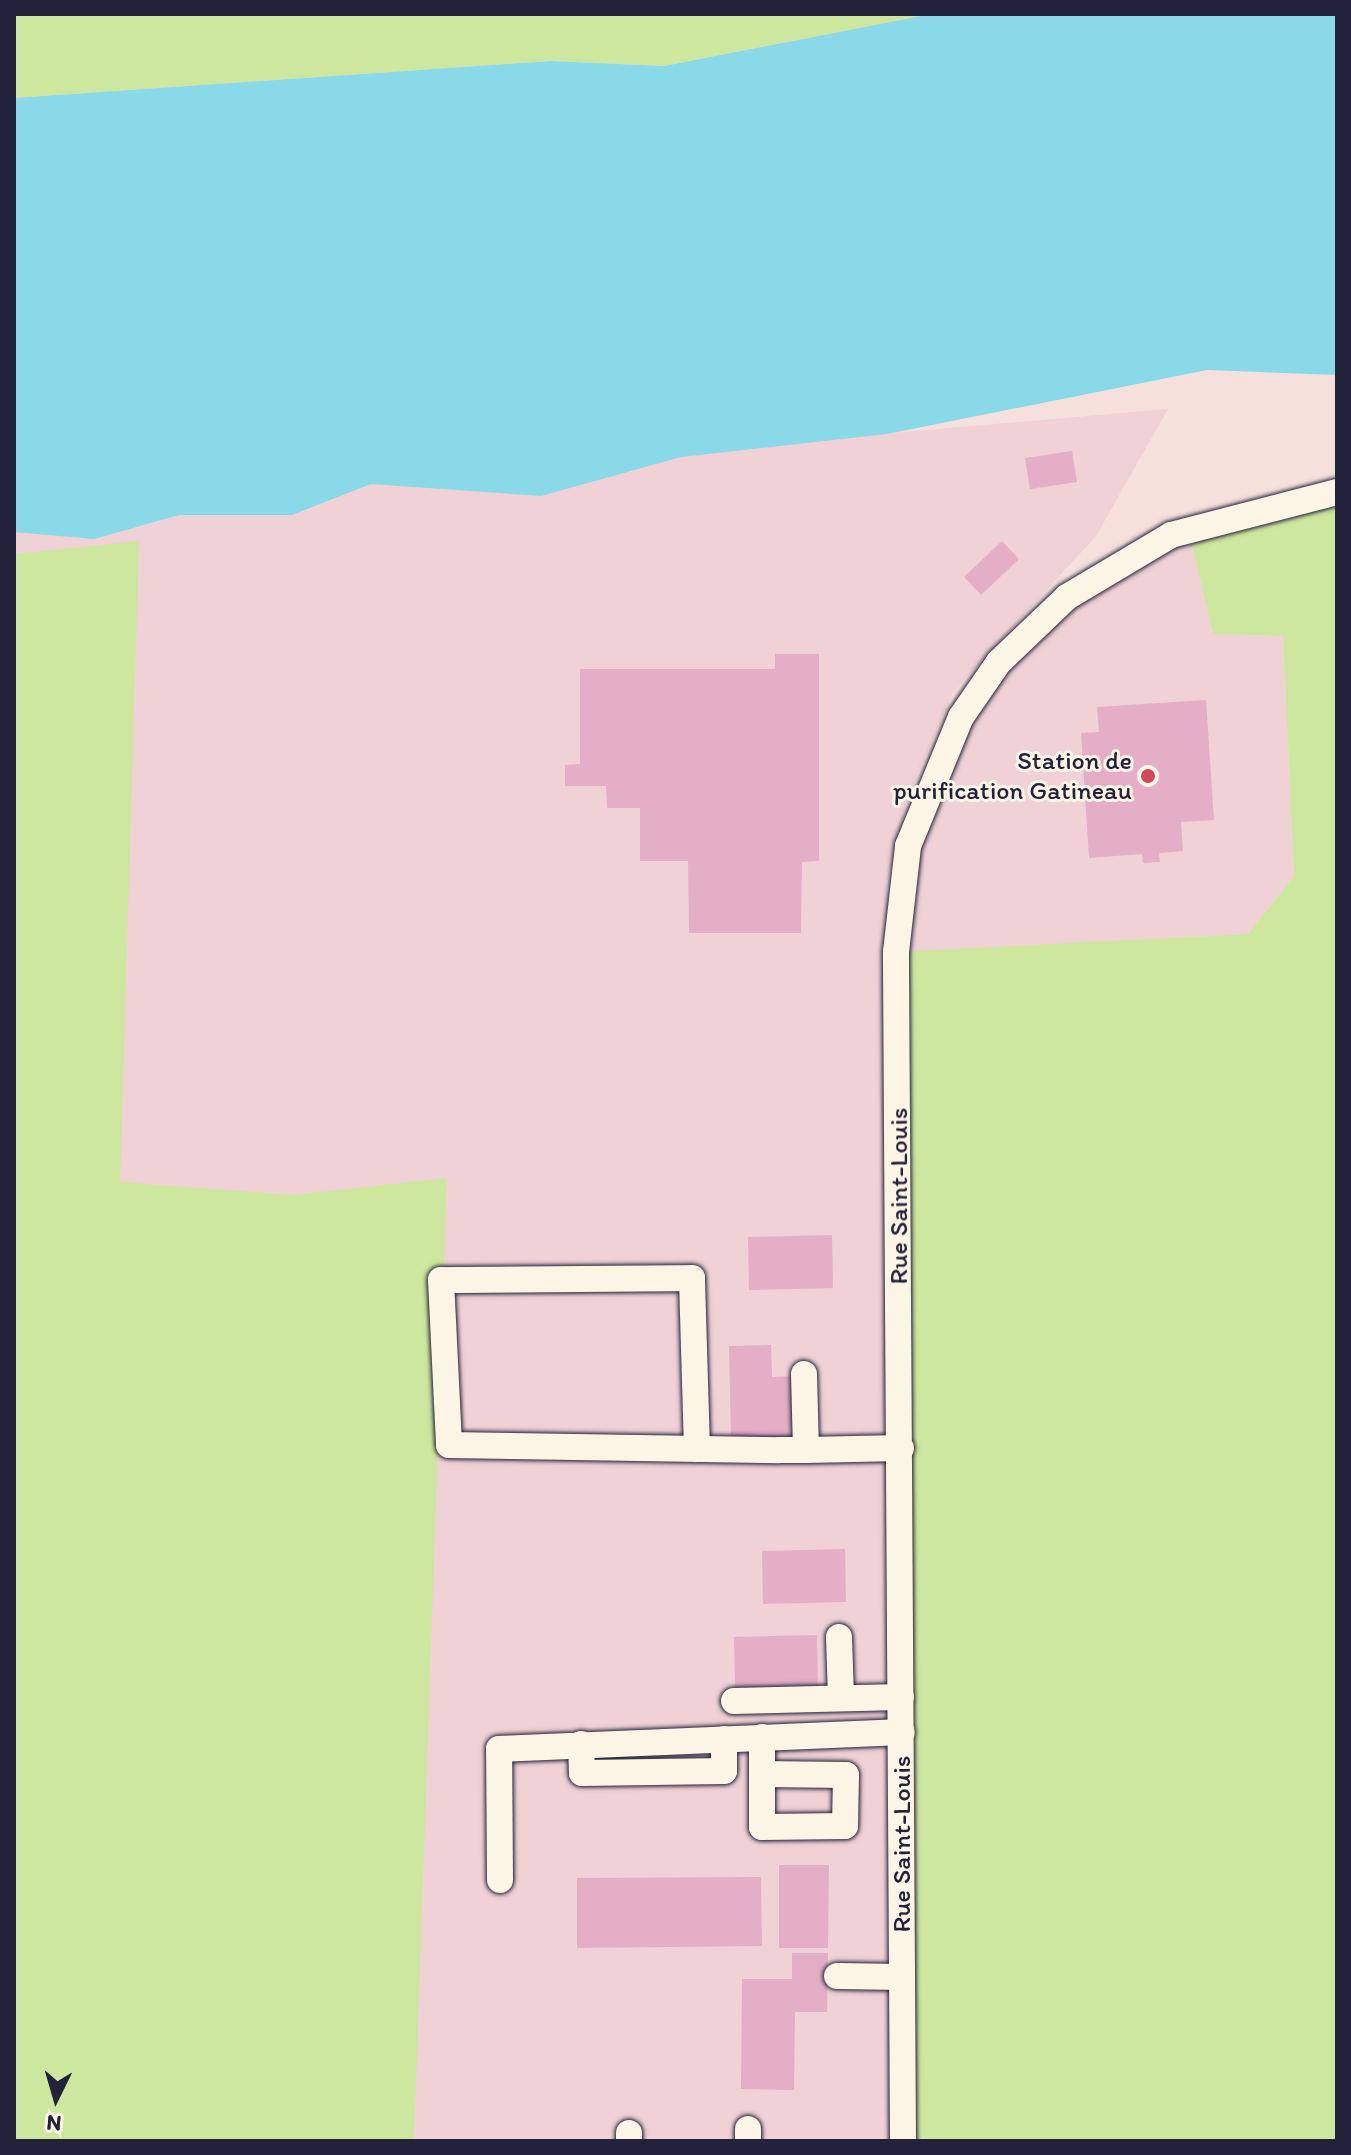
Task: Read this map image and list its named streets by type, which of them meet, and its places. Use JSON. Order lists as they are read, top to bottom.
{
  "streets": {
    "street": ["Rue Saint-Louis"]
  },
  "places": ["Station de purification Gatineau"],
  "north": "bottom"
}
